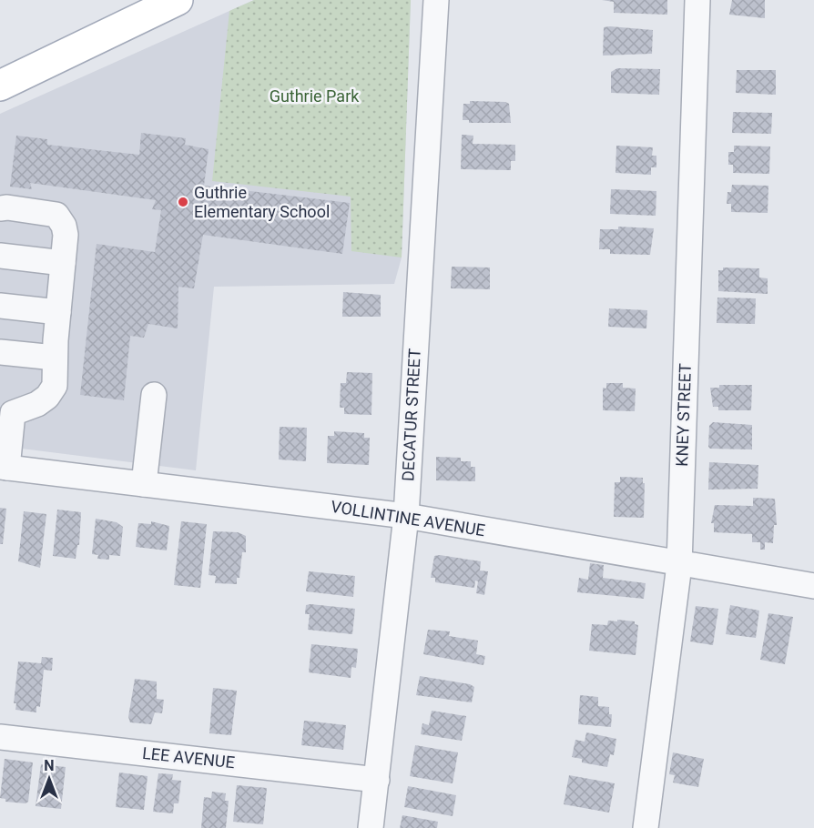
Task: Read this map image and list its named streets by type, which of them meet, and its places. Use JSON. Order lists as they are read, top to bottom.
{
  "streets": {
    "street": [
      "DECATUR STREET",
      "KNEY STREET",
      "VOLLINTINE AVENUE",
      "LEE AVENUE"
    ]
  },
  "crossings": [
    ["DECATUR STREET", "VOLLINTINE AVENUE"],
    ["DECATUR STREET", "LEE AVENUE"],
    ["KNEY STREET", "VOLLINTINE AVENUE"]
  ],
  "parks": ["Guthrie Park"],
  "places": ["Guthrie Elementary School"],
  "north": "top"
}
